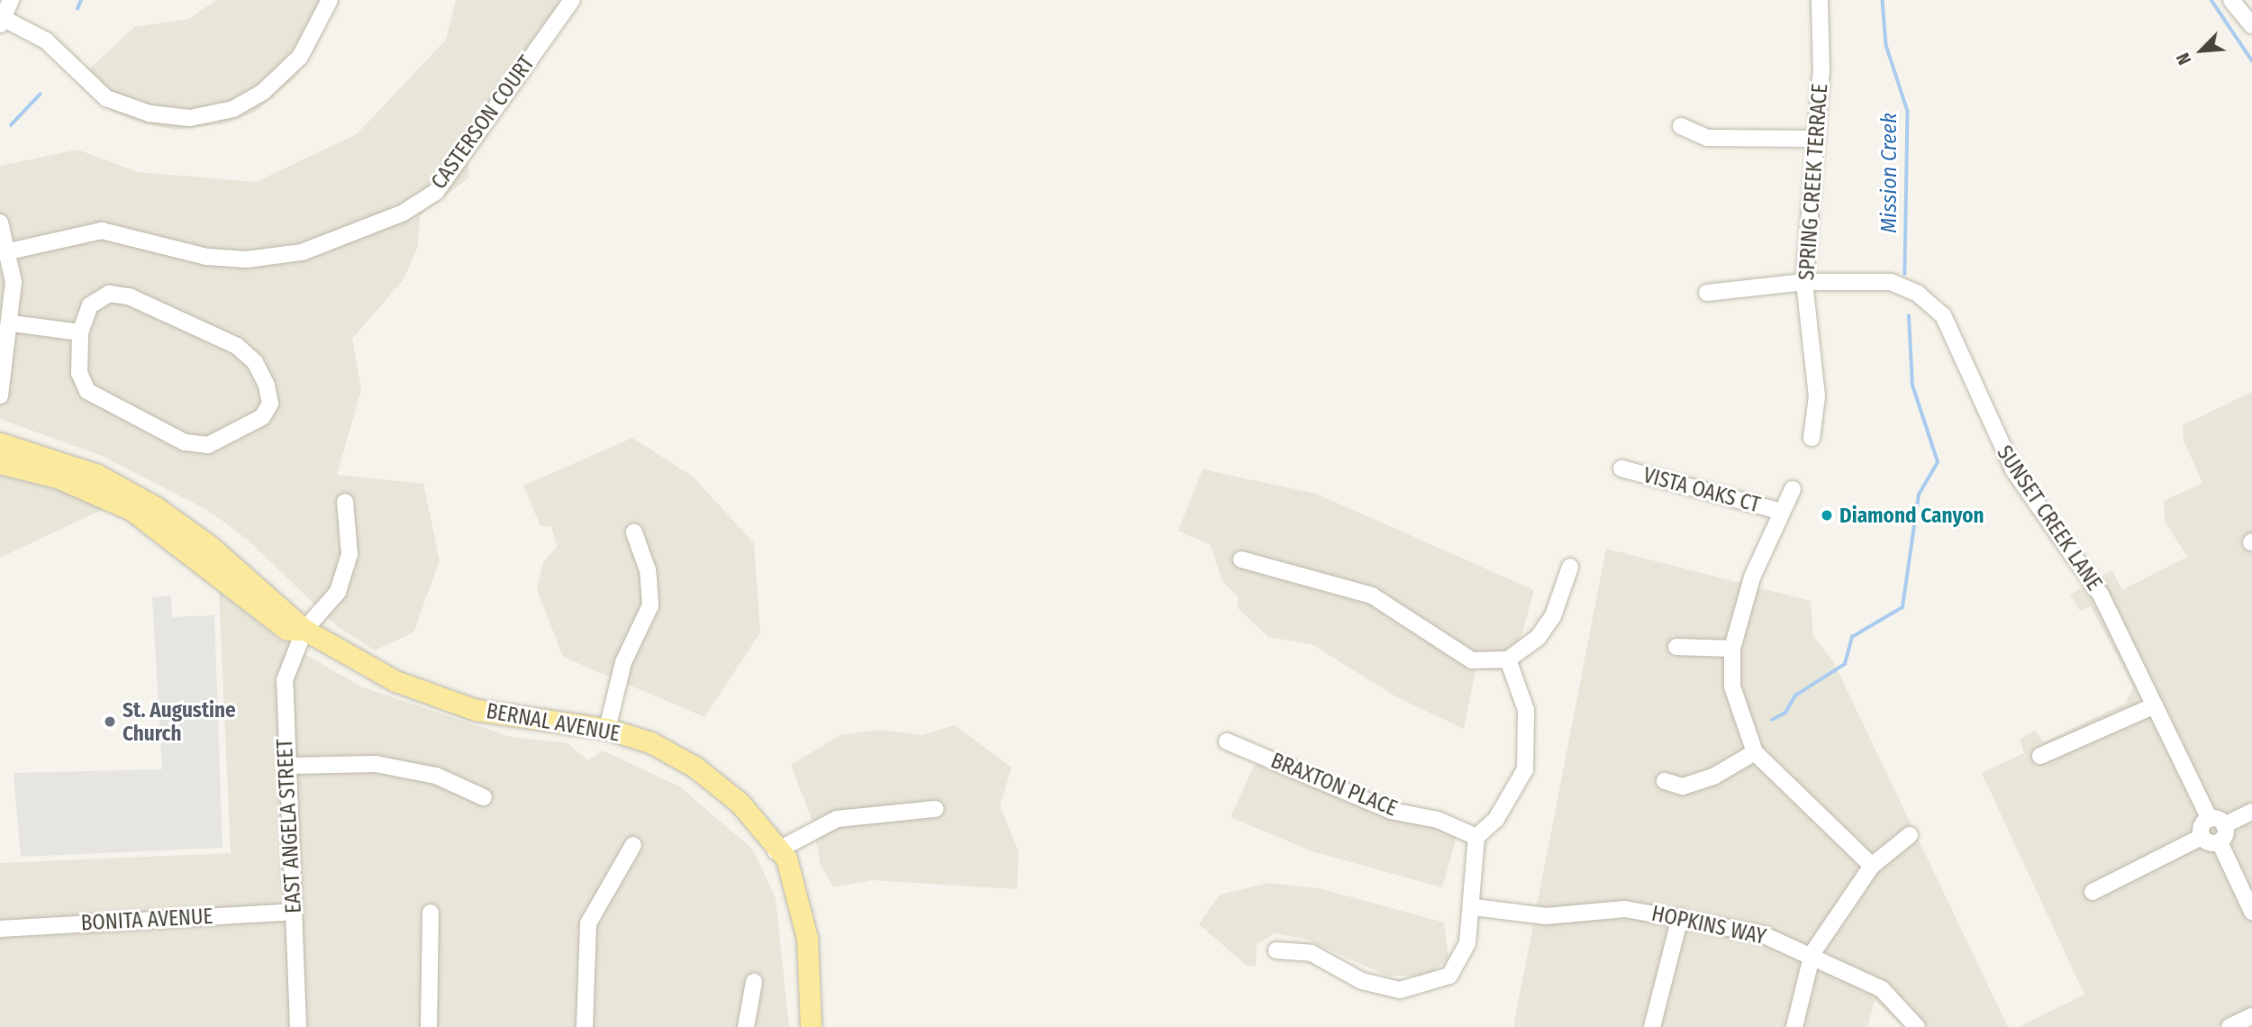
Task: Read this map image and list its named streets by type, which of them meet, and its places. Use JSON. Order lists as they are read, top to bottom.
{
  "streets": {
    "main road": ["BERNAL AVENUE"],
    "street": [
      "CASTERSON COURT",
      "SPRING CREEK TERRACE",
      "VISTA OAKS CT",
      "SUNSET CREEK LANE",
      "BRAXTON PLACE",
      "EAST ANGELA STREET",
      "BONITA AVENUE",
      "HOPKINS WAY"
    ]
  },
  "crossings": [
    ["SPRING CREEK TERRACE", "SUNSET CREEK LANE"],
    ["BERNAL AVENUE", "EAST ANGELA STREET"],
    ["EAST ANGELA STREET", "BONITA AVENUE"]
  ],
  "water": ["Mission Creek"],
  "places": ["Diamond Canyon", "St. Augustine Church"],
  "north": "bottom left"
}
